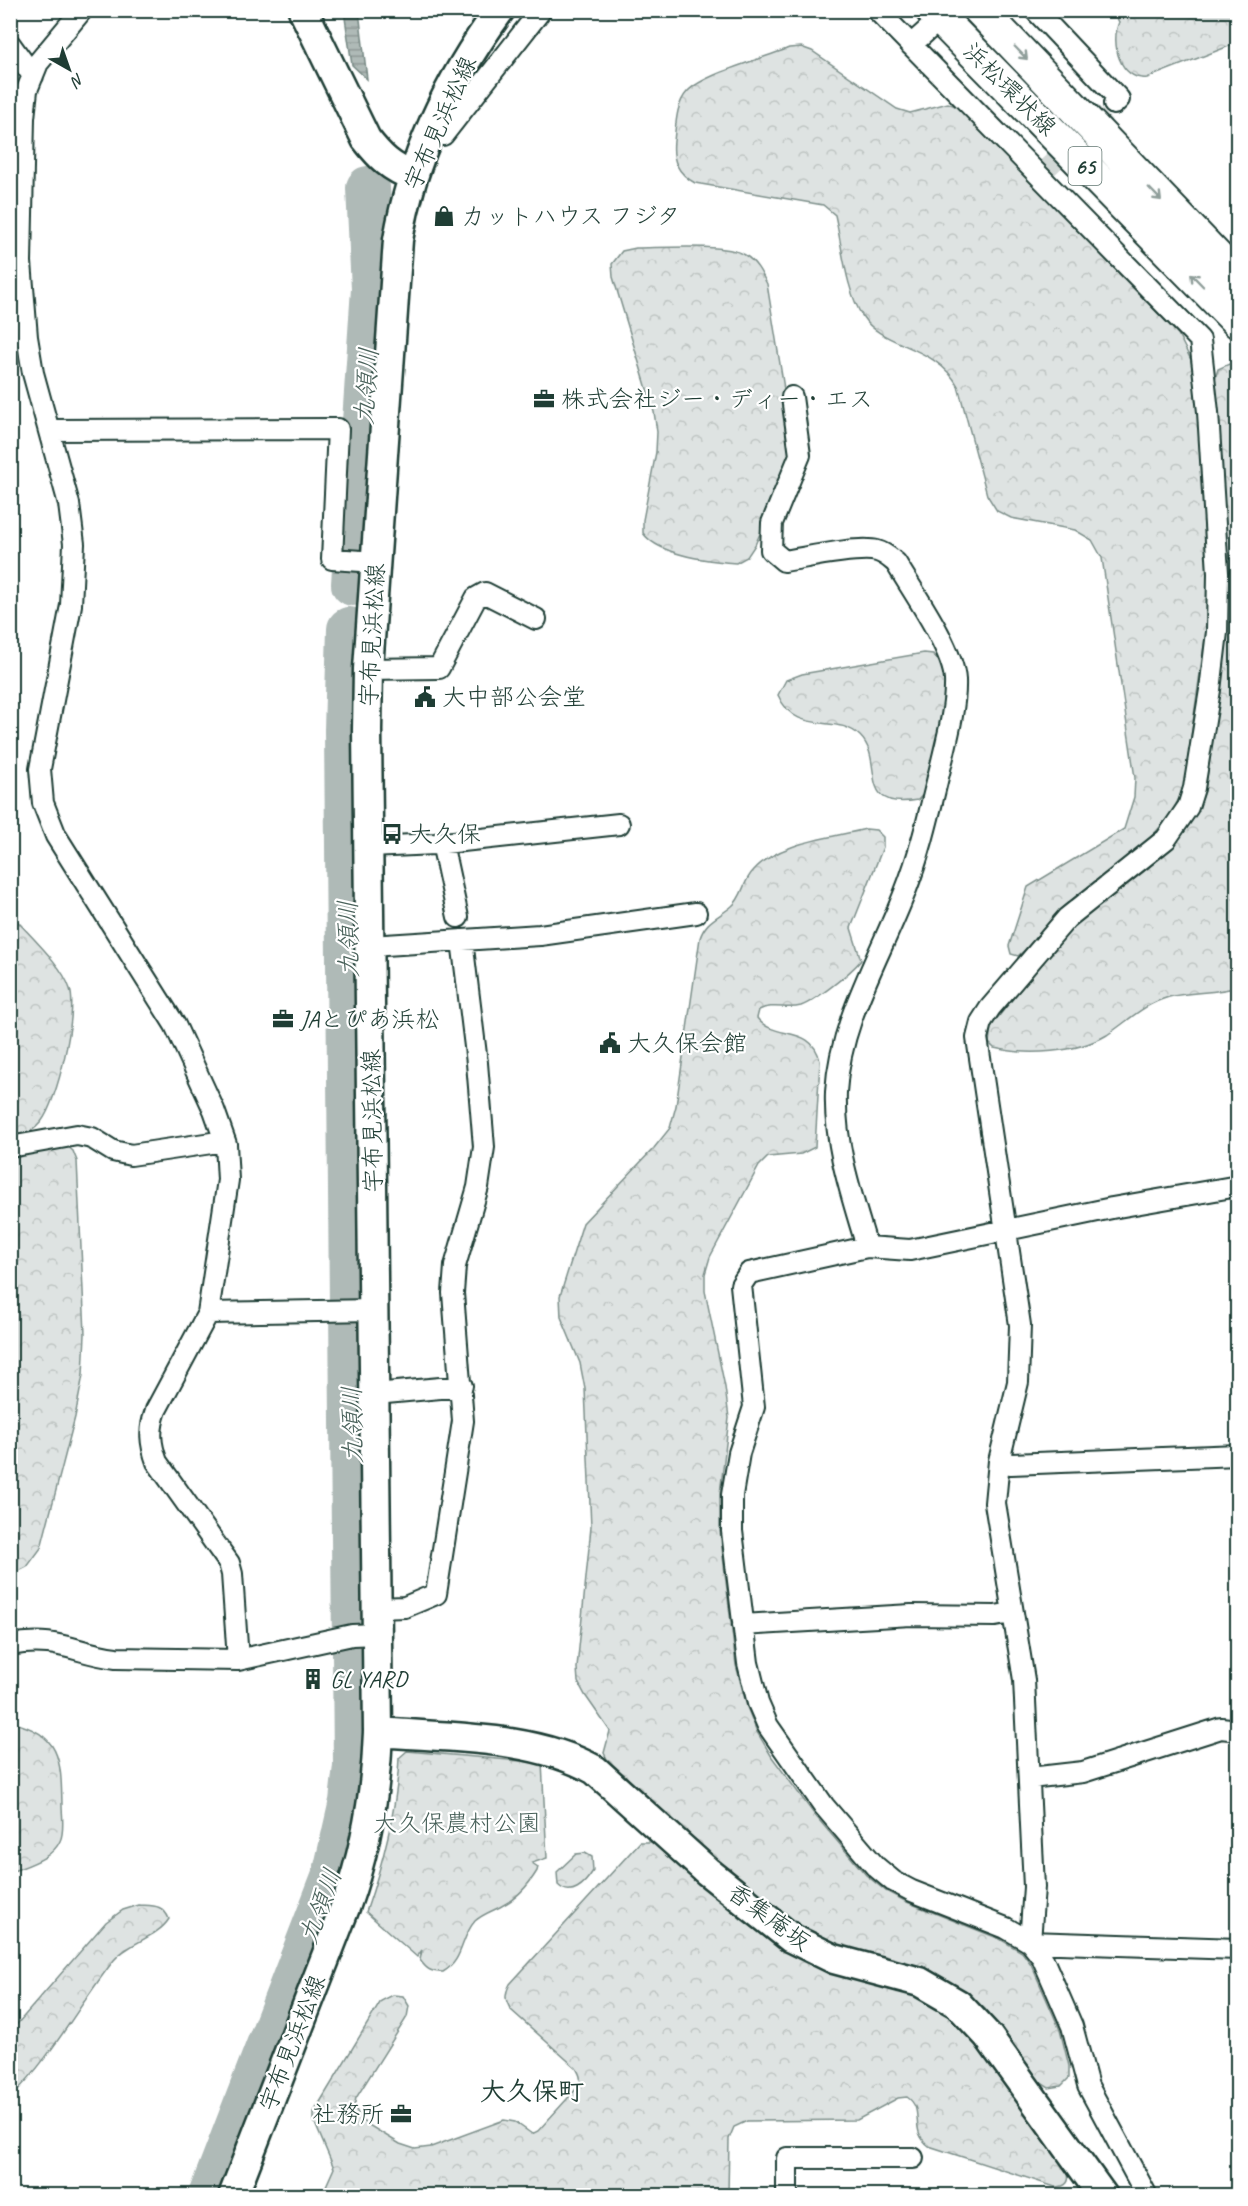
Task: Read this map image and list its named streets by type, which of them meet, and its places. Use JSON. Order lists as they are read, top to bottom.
{
  "streets": {
    "main road": [
      "浜松環状線",
      "宇布見浜松線",
      "65",
      "香集庵坂"
    ]
  },
  "crossings": [
    ["宇布見浜松線", "香集庵坂"]
  ],
  "districts": ["大久保町"],
  "water": ["九領川"],
  "parks": ["大久保農村公園"],
  "places": {
    "shop": ["カットハウス フジタ"],
    "office": ["株式会社ジー・ディー・エス", "JAとぴあ浜松", "社務所"],
    "public building": ["大中部公会堂", "大久保会館"],
    "bus stop": ["大久保"],
    "building": ["GL YARD"]
  },
  "north": "bottom right"
}
